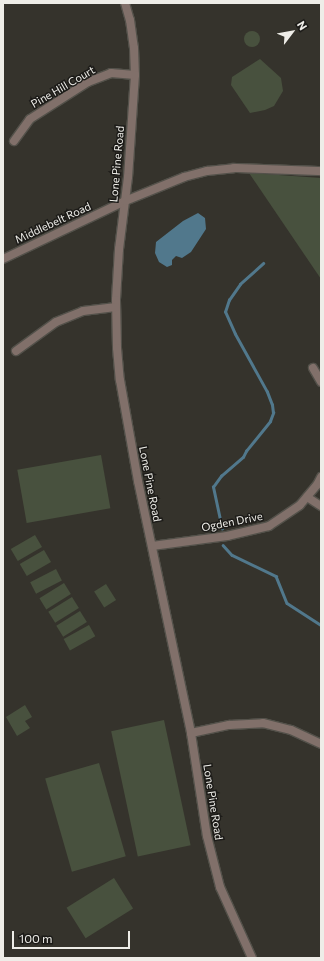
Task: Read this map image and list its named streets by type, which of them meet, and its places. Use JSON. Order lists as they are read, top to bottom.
{
  "streets": {
    "street": [
      "Pine Hill Court",
      "Lone Pine Road",
      "Middlebelt Road",
      "Ogden Drive"
    ]
  },
  "crossings": [
    ["Pine Hill Court", "Lone Pine Road"],
    ["Lone Pine Road", "Middlebelt Road"],
    ["Lone Pine Road", "Ogden Drive"]
  ],
  "scale_bar": "100 m",
  "north": "top right"
}
